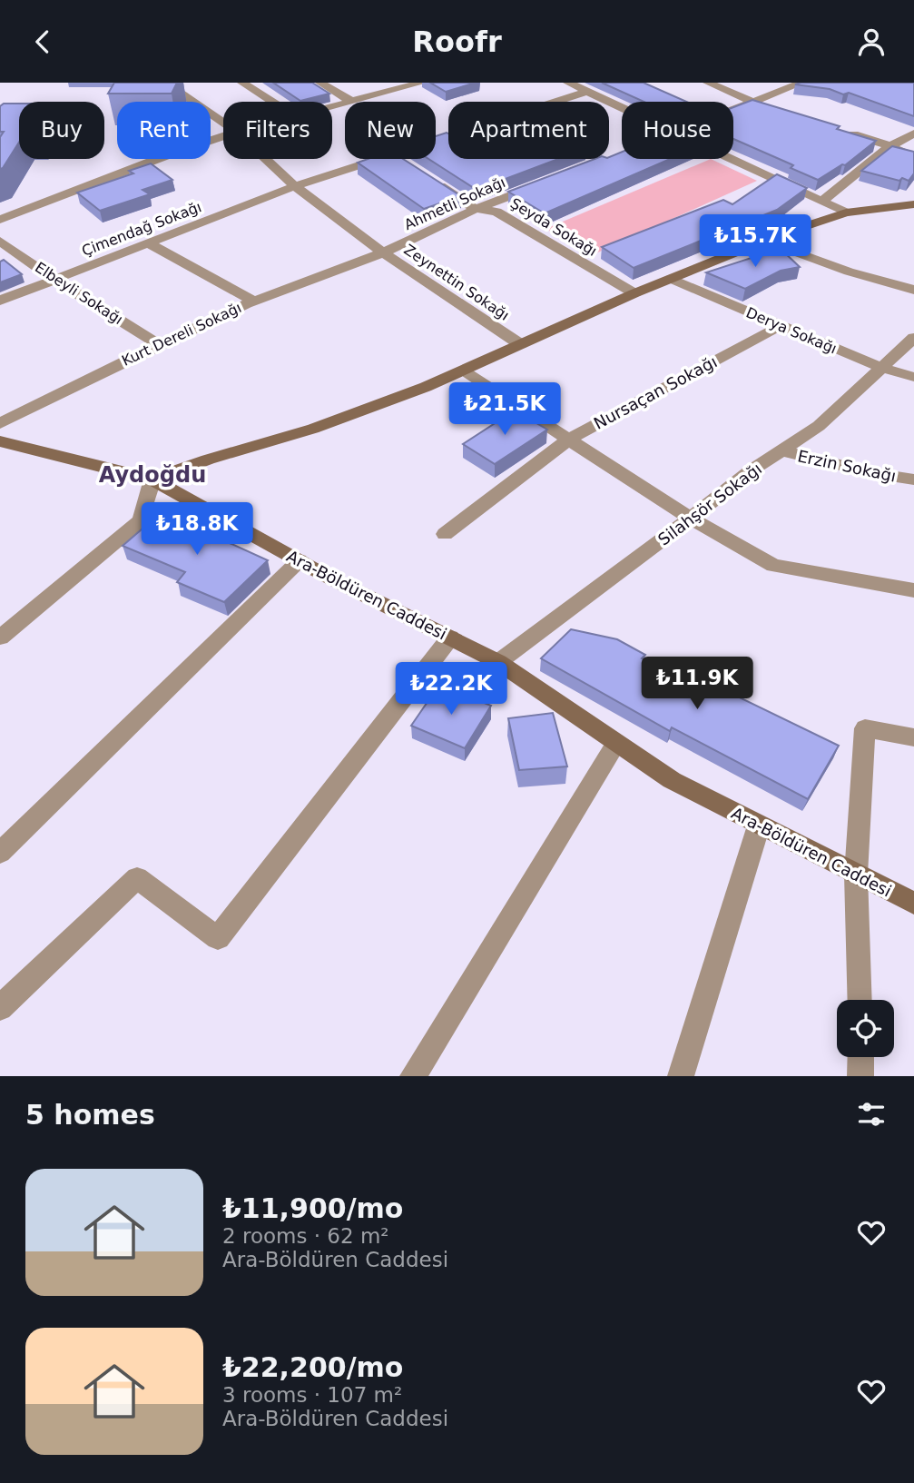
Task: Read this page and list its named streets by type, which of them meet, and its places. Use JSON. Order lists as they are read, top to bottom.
{
  "streets": {
    "street": [
      "Ahmetli Sokağı",
      "Şeyda Sokağı",
      "Çimendağ Sokağı",
      "Zeynettin Sokağı",
      "Elbeyli Sokağı",
      "Derya Sokağı",
      "Kurt Dereli Sokağı",
      "Nursaçan Sokağı",
      "Erzin Sokağı",
      "Silahşör Sokağı",
      "Ara-Böldüren Caddesi"
    ]
  },
  "crossings": [
    ["Ahmetli Sokağı", "Şeyda Sokağı"],
    ["Ahmetli Sokağı", "Zeynettin Sokağı"],
    ["Ahmetli Sokağı", "Kurt Dereli Sokağı"],
    ["Çimendağ Sokağı", "Zeynettin Sokağı"],
    ["Çimendağ Sokağı", "Elbeyli Sokağı"],
    ["Elbeyli Sokağı", "Kurt Dereli Sokağı"],
    ["Derya Sokağı", "Nursaçan Sokağı"],
    ["Derya Sokağı", "Silahşör Sokağı"],
    ["Erzin Sokağı", "Silahşör Sokağı"],
    ["Silahşör Sokağı", "Ara-Böldüren Caddesi"]
  ],
  "districts": ["Aydoğdu"],
  "page": {
    "header": "Roofr",
    "chip": [
      "Buy",
      "Rent",
      "Filters",
      "New",
      "Apartment",
      "House"
    ],
    "price": [
      "₺15.7K",
      "₺21.5K",
      "₺18.8K",
      "₺11.9K",
      "₺22.2K"
    ],
    "heading": "5 homes",
    "list": [
      {
        "name": "₺11,900/mo",
        "note": "2 rooms · 62 m² · Ara-Böldüren Caddesi"
      },
      {
        "name": "₺22,200/mo",
        "note": "3 rooms · 107 m² · Ara-Böldüren Caddesi"
      }
    ]
  }
}
